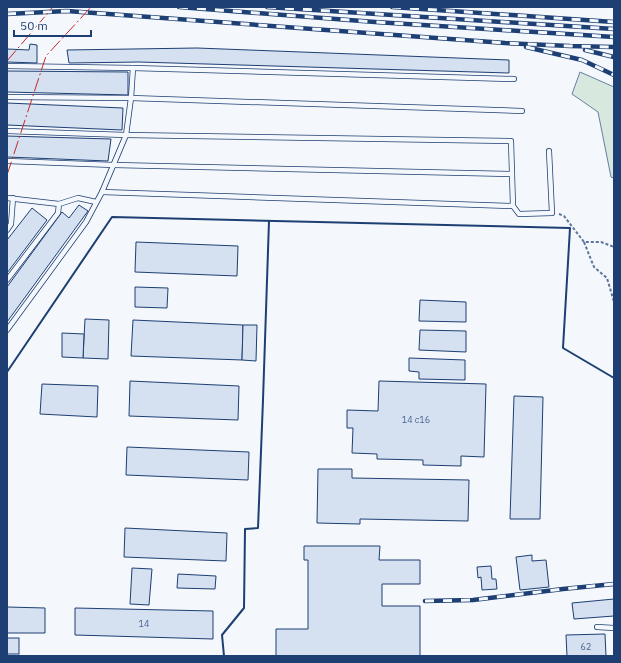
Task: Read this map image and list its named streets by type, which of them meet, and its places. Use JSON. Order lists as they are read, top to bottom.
{
  "house_numbers": ["14 с16", "14", "62"],
  "scale_bar": "50 m"
}
